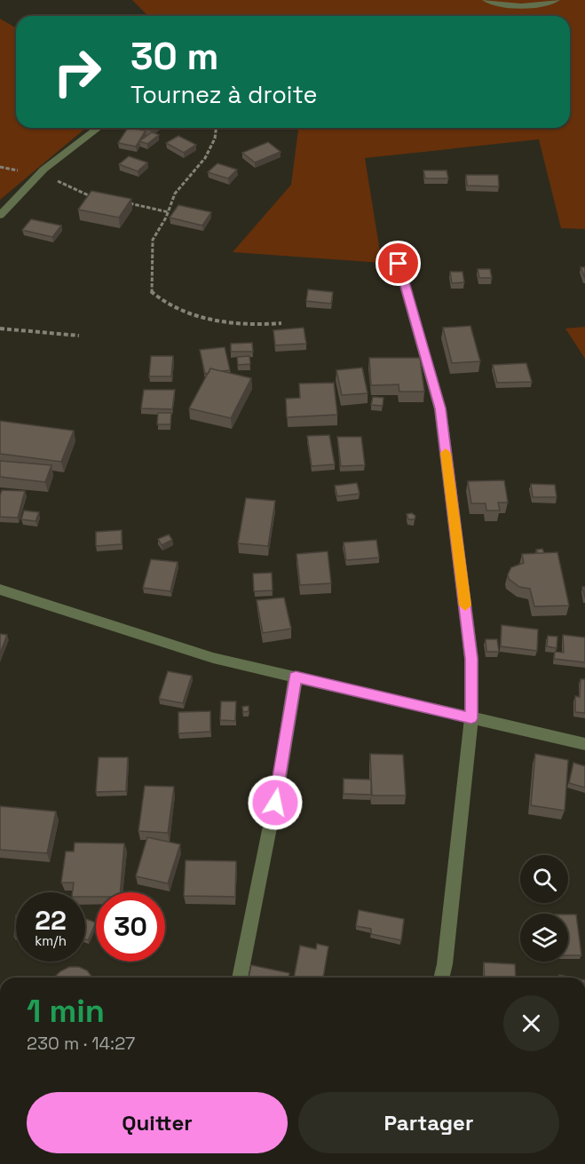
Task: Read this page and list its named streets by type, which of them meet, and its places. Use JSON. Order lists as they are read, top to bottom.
{
  "page": {
    "turn": ["30 m", "Tournez à droite"],
    "speed": "22 km/h",
    "limit": "30",
    "heading": ["1 min", "230 m · 14:27"],
    "buttons": ["Quitter", "Partager"]
  }
}
